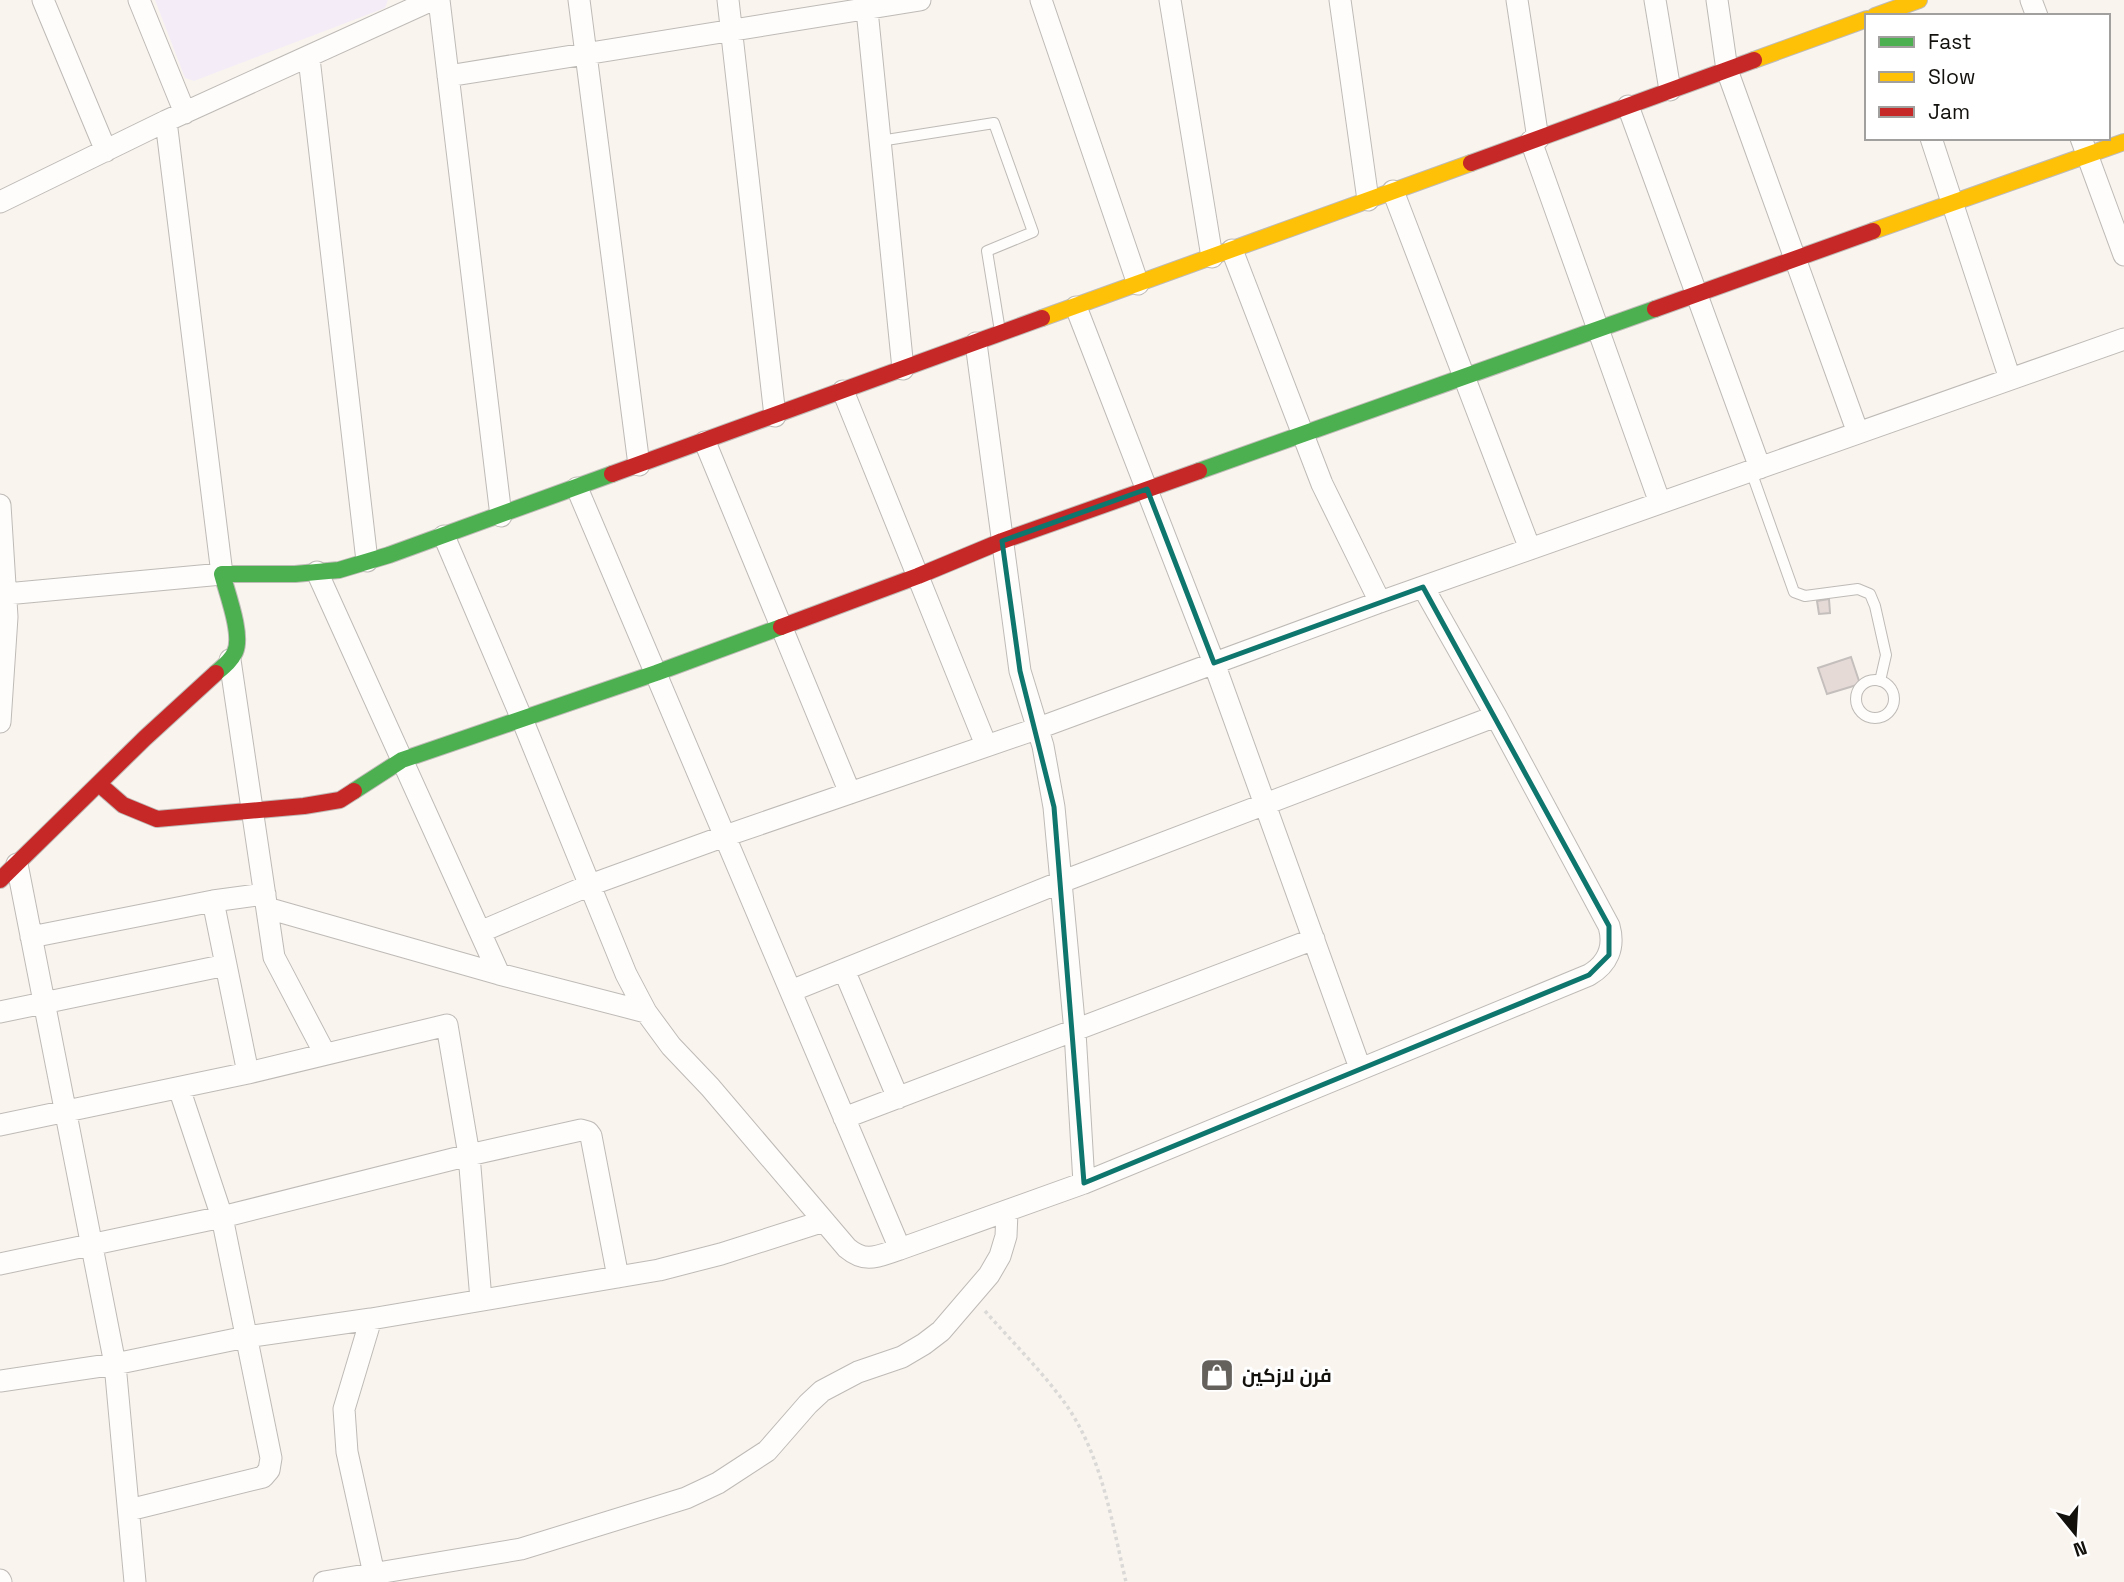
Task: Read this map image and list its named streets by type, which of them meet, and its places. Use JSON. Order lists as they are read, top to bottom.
{
  "places": {
    "shop": ["فرن لازكين"]
  },
  "legend": ["Fast", "Slow", "Jam"],
  "north": "bottom"
}
